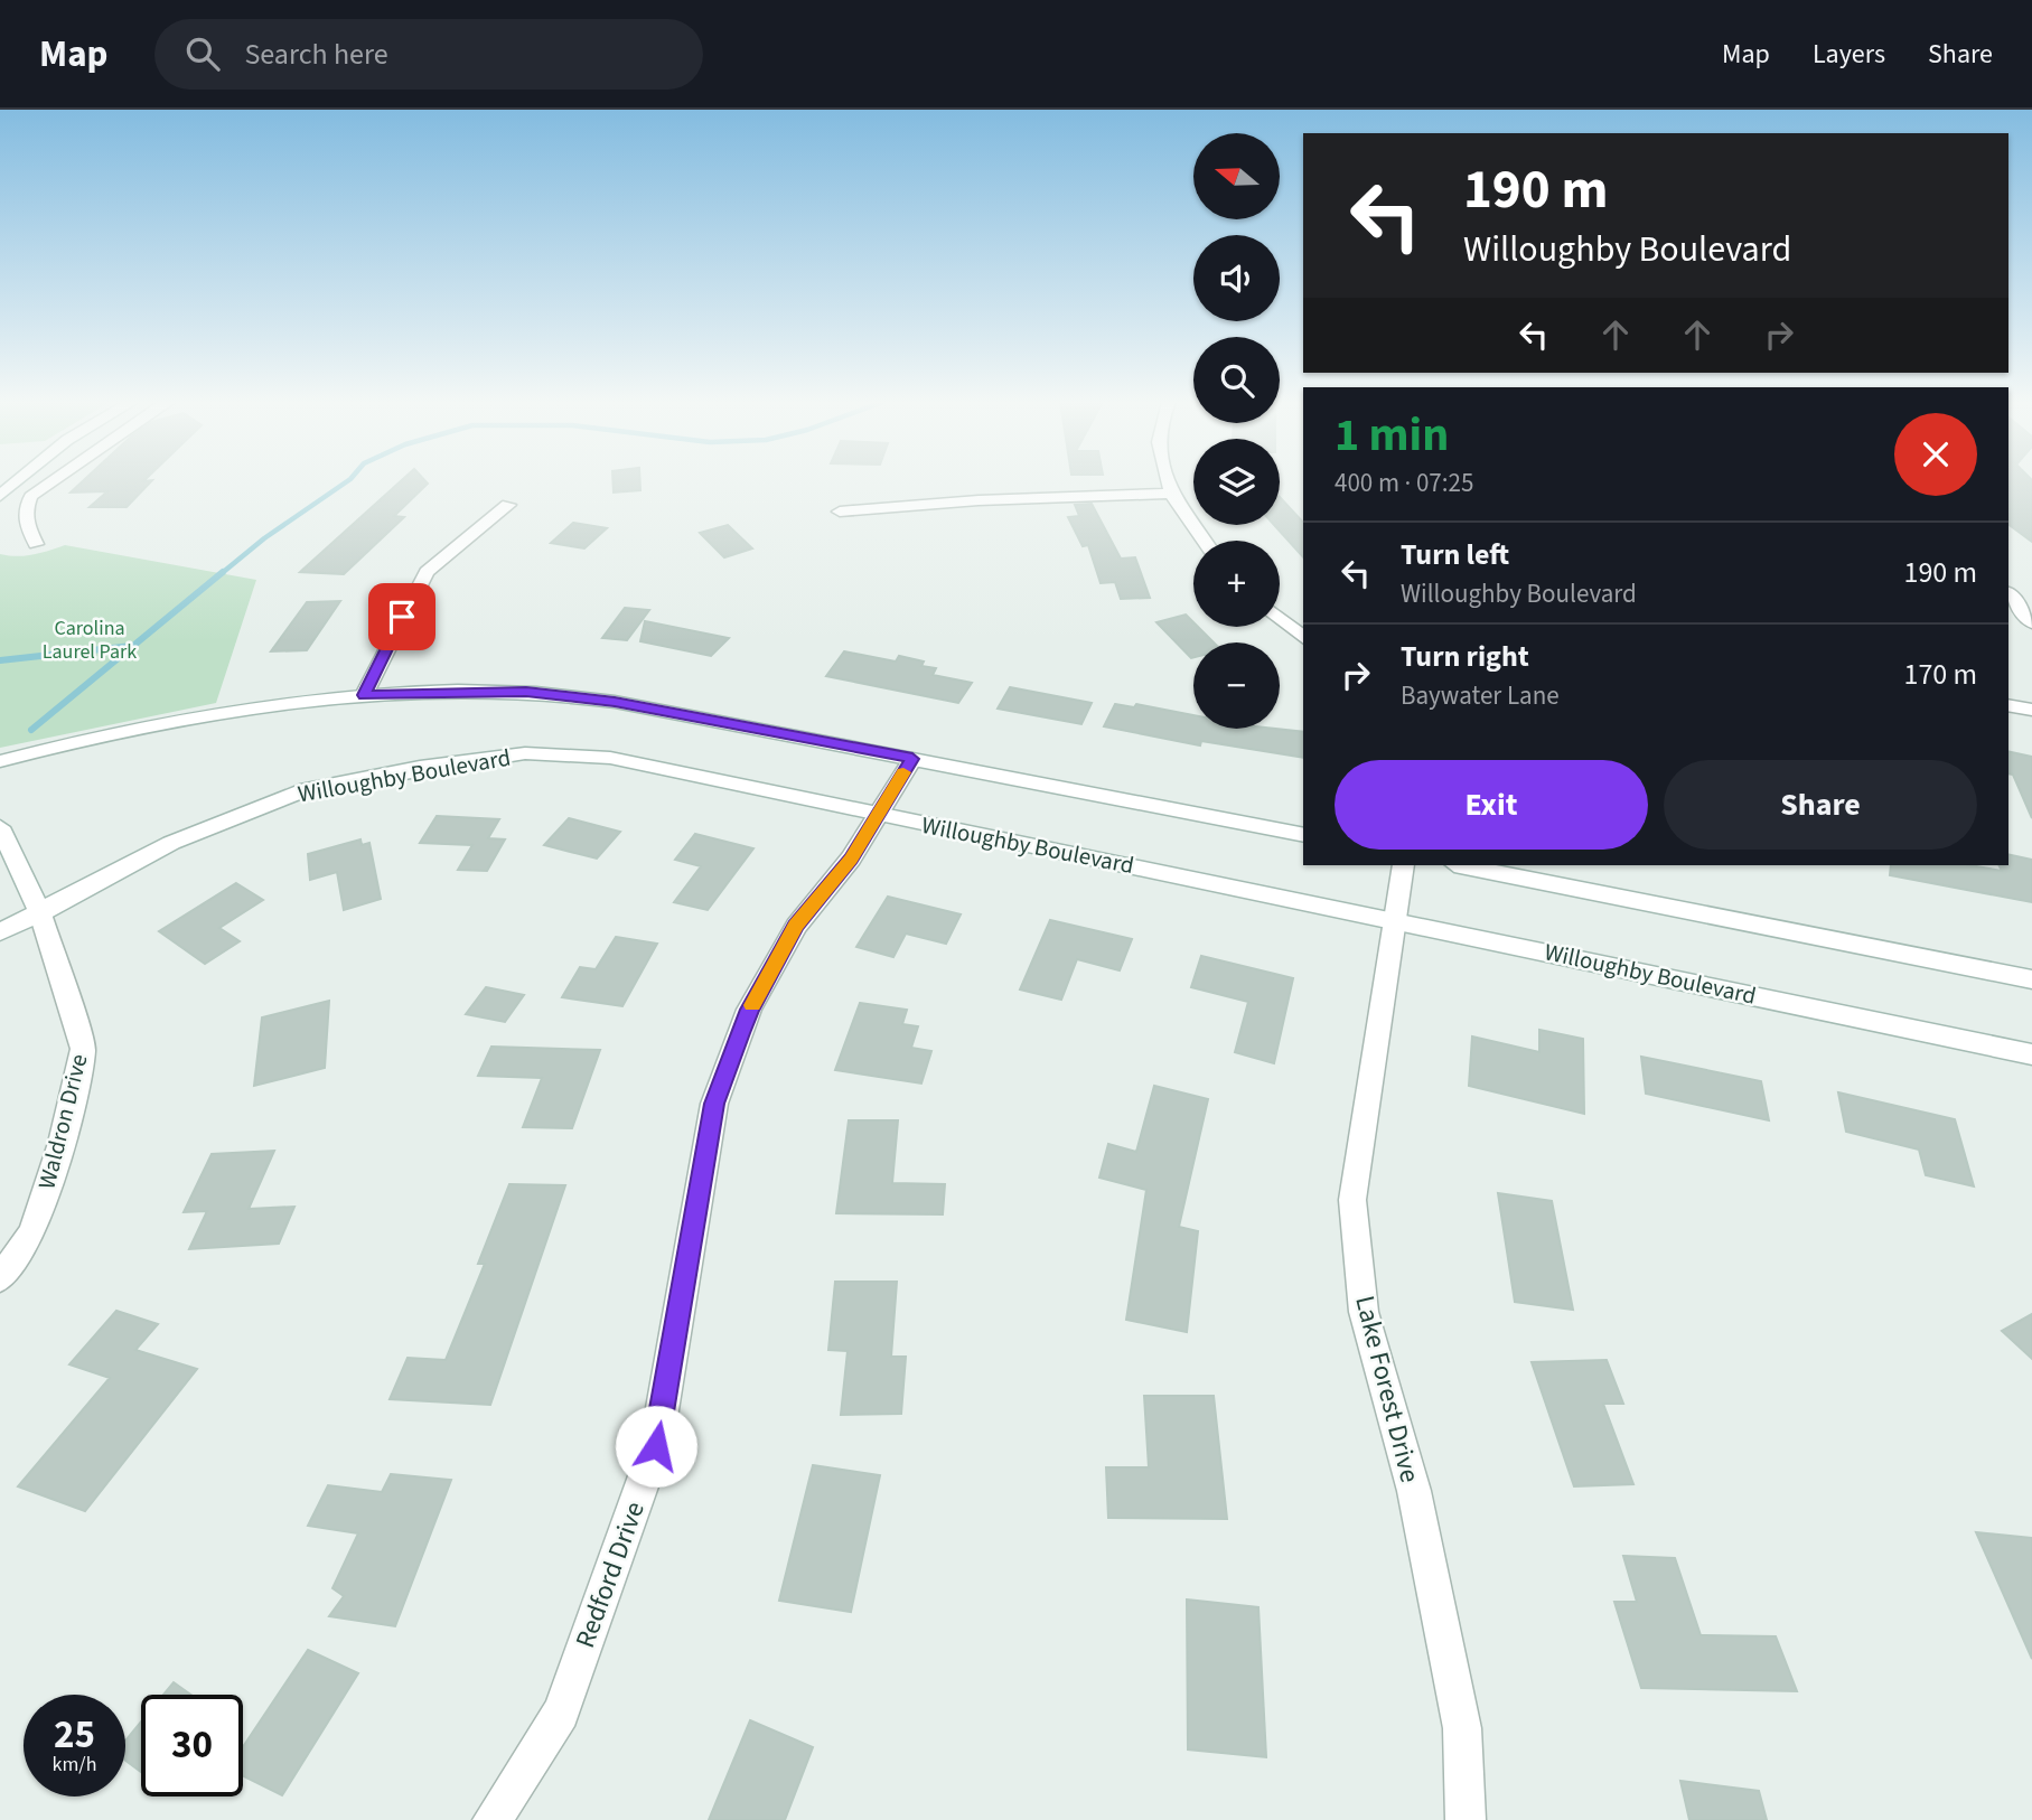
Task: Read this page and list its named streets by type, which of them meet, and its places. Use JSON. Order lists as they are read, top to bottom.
{
  "streets": {
    "street": [
      "Willoughby Boulevard",
      "Waldron Drive",
      "Lake Forest Drive",
      "Redford Drive"
    ]
  },
  "crossings": [
    ["Willoughby Boulevard", "Waldron Drive"],
    ["Willoughby Boulevard", "Lake Forest Drive"],
    ["Willoughby Boulevard", "Redford Drive"]
  ],
  "parks": ["Carolina Laurel Park"],
  "north": "left",
  "page": {
    "header": "Map",
    "search": "Search here",
    "nav": ["Map", "Layers", "Share"],
    "map_buttons": ["+", "−"],
    "turn": ["190 m", "Willoughby Boulevard"],
    "heading": ["1 min", "400 m · 07:25"],
    "list": [
      {
        "name": "Turn left",
        "note": "Willoughby Boulevard",
        "value": "190 m"
      },
      {
        "name": "Turn right",
        "note": "Baywater Lane",
        "value": "170 m"
      }
    ],
    "buttons": ["Exit", "Share"],
    "speed": "25 km/h",
    "limit": "30"
  }
}
